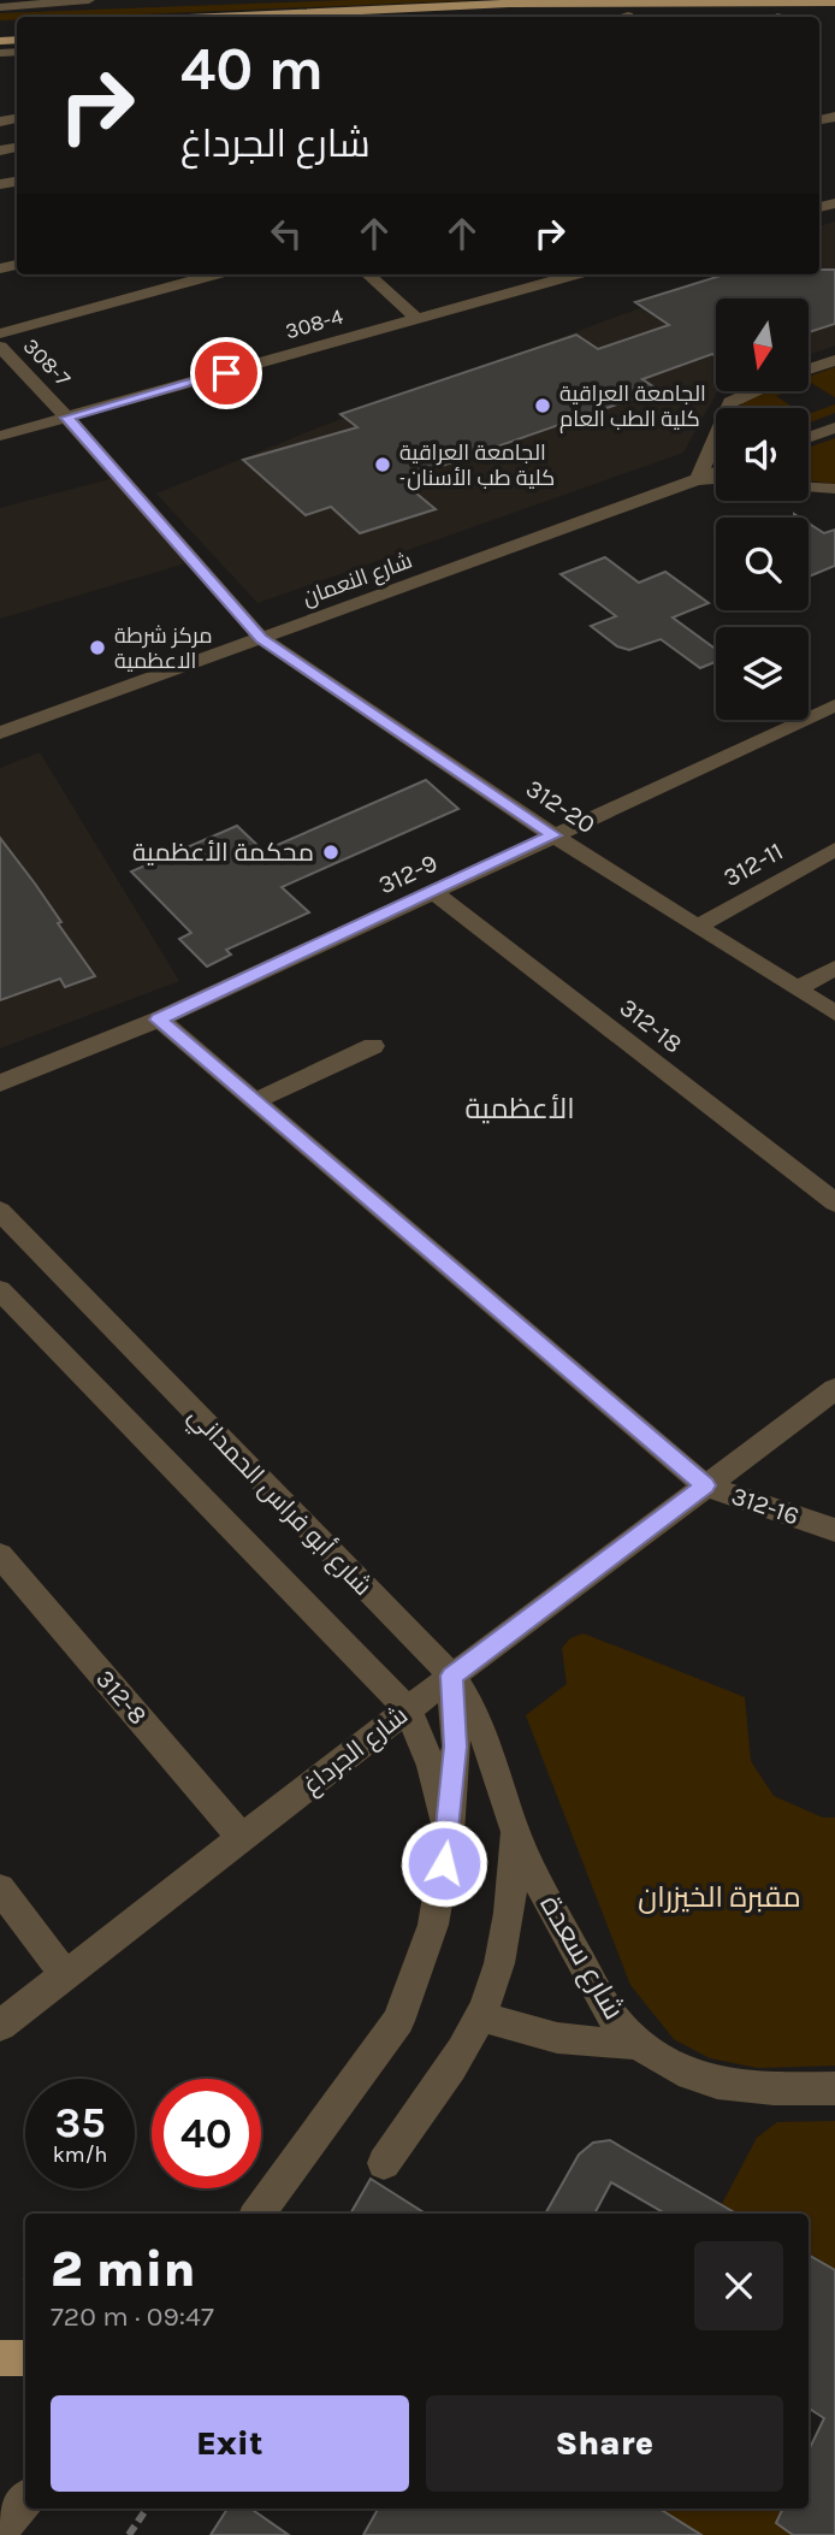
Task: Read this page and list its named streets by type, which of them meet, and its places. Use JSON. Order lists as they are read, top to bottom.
{
  "streets": {
    "street": [
      "308-4",
      "308-7",
      "شارع النعمان",
      "312-20",
      "312-11",
      "312-9",
      "312-18",
      "شارع أبو فراس الحمداني",
      "312-16",
      "312-8",
      "شارع الجرداغ",
      "شارع سعدة"
    ]
  },
  "crossings": [
    ["308-4", "308-7"],
    ["308-7", "شارع النعمان"],
    ["308-7", "312-20"],
    ["شارع النعمان", "312-20"],
    ["312-20", "312-11"],
    ["312-20", "312-9"],
    ["312-9", "312-18"],
    ["312-9", "312-16"],
    ["شارع أبو فراس الحمداني", "شارع الجرداغ"],
    ["شارع أبو فراس الحمداني", "شارع سعدة"],
    ["312-16", "شارع الجرداغ"],
    ["312-8", "شارع الجرداغ"],
    ["شارع الجرداغ", "شارع سعدة"]
  ],
  "districts": ["الأعظمية"],
  "parks": ["مقبرة الخيزران"],
  "places": [
    "الجامعة العراقية كلية الطب العام",
    "الجامعة العراقية -كلية طب الأسنان",
    "مركز شرطة الاعظمية",
    "محكمة الأعظمية"
  ],
  "north": "bottom",
  "page": {
    "turn": ["40 m", "شارع الجرداغ"],
    "speed": "35 km/h",
    "limit": "40",
    "heading": ["2 min", "720 m · 09:47"],
    "buttons": ["Exit", "Share"]
  }
}
